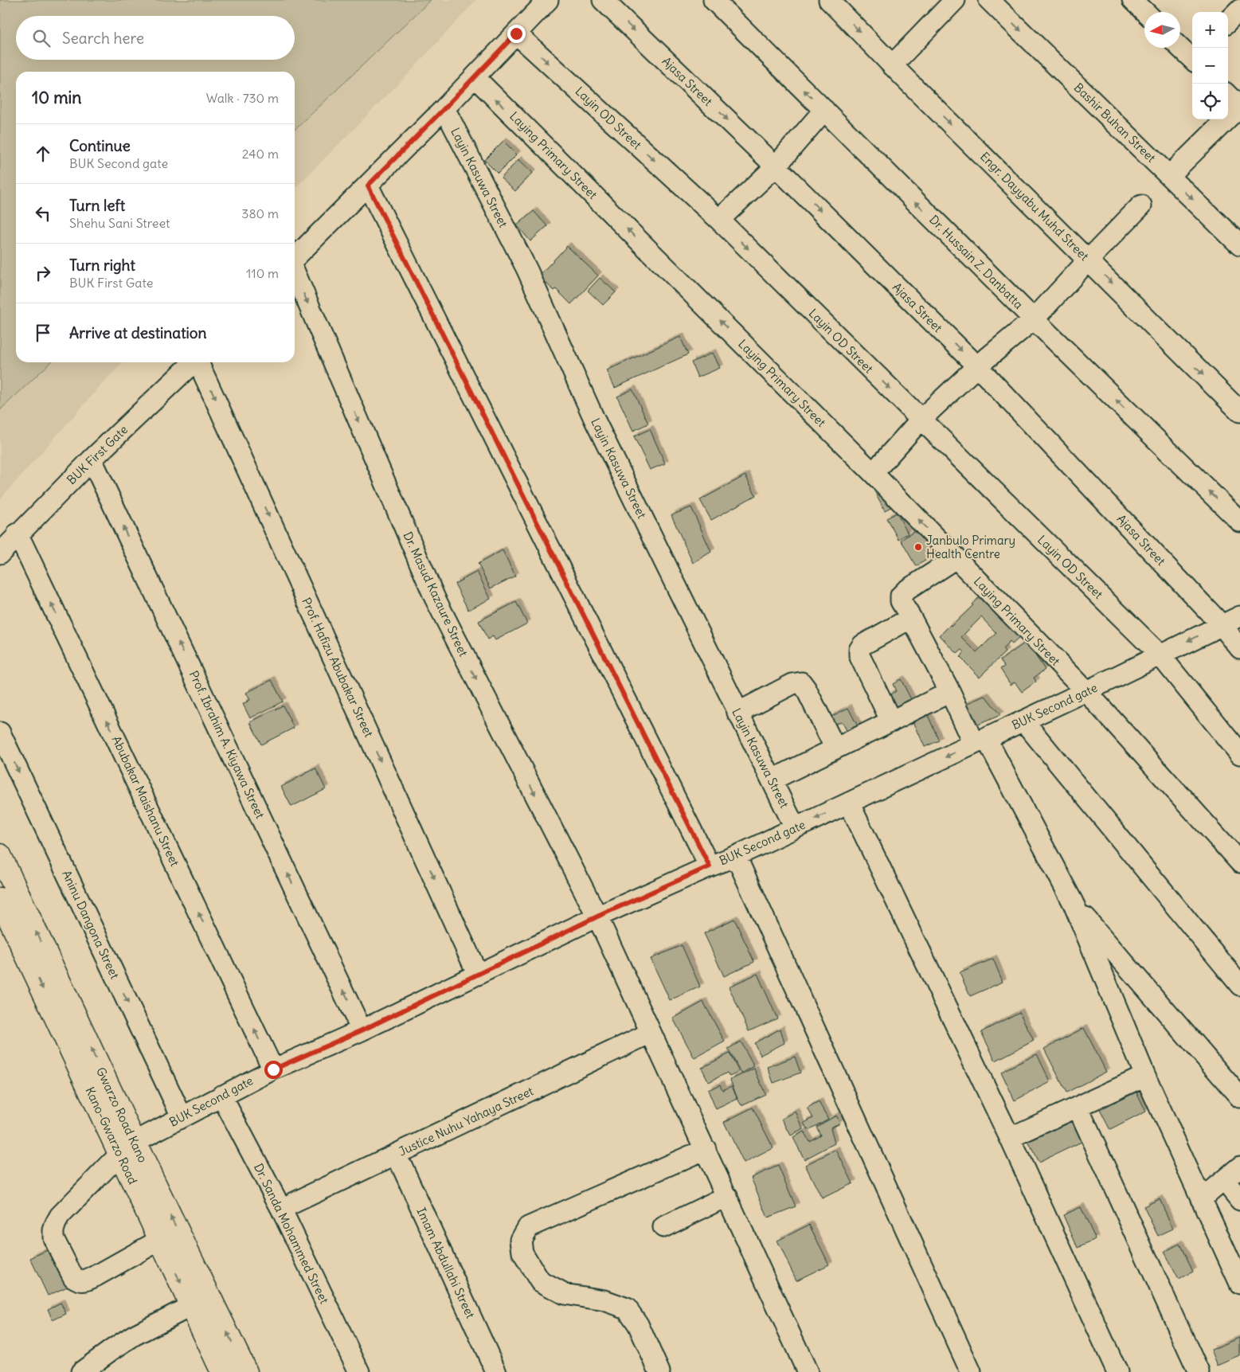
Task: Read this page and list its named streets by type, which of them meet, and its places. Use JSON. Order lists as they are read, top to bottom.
{
  "streets": {
    "main road": ["Gwarzo Road Kano", "Kano-Gwarzo Road"],
    "street": [
      "Ajasa Street",
      "Layin OD Street",
      "Bashir Buhan Street",
      "Laying Primary Street",
      "Layin Kasuwa Street",
      "Engr. Dayyabu Muhd Street",
      "Dr. Hussain Z. Danbatta",
      "BUK First Gate",
      "Dr. Masud Kazaure Street",
      "Prof. Hafizu Abubakar Street",
      "BUK Second gate",
      "Prof. Ibrahim A. Kiyawa Street",
      "Abubakar Maishanu Street",
      "Aninu Dangona Street",
      "Justice Nuhu Yahaya Street",
      "Dr. Sanda Mohammed Street",
      "Imam Abdullahi Street"
    ]
  },
  "crossings": [
    ["Ajasa Street", "BUK Second gate"],
    ["Layin OD Street", "BUK Second gate"],
    ["Laying Primary Street", "BUK Second gate"],
    ["Layin Kasuwa Street", "BUK Second gate"],
    ["BUK First Gate", "Prof. Ibrahim A. Kiyawa Street"],
    ["BUK First Gate", "Abubakar Maishanu Street"],
    ["Dr. Masud Kazaure Street", "BUK Second gate"],
    ["Dr. Masud Kazaure Street", "Justice Nuhu Yahaya Street"],
    ["Prof. Hafizu Abubakar Street", "BUK Second gate"],
    ["BUK Second gate", "Prof. Ibrahim A. Kiyawa Street"],
    ["BUK Second gate", "Abubakar Maishanu Street"],
    ["BUK Second gate", "Aninu Dangona Street"],
    ["BUK Second gate", "Gwarzo Road Kano"],
    ["BUK Second gate", "Kano-Gwarzo Road"],
    ["BUK Second gate", "Dr. Sanda Mohammed Street"],
    ["Gwarzo Road Kano", "Kano-Gwarzo Road"],
    ["Justice Nuhu Yahaya Street", "Dr. Sanda Mohammed Street"],
    ["Justice Nuhu Yahaya Street", "Imam Abdullahi Street"]
  ],
  "one_way": [
    "Ajasa Street",
    "Layin OD Street",
    "Bashir Buhan Street",
    "Laying Primary Street",
    "Engr. Dayyabu Muhd Street",
    "Dr. Hussain Z. Danbatta",
    "Prof. Hafizu Abubakar Street",
    "Prof. Ibrahim A. Kiyawa Street",
    "Abubakar Maishanu Street",
    "Aninu Dangona Street",
    "Gwarzo Road Kano",
    "Kano-Gwarzo Road"
  ],
  "places": ["Janbulo Primary Health Centre"],
  "north": "left",
  "page": {
    "map_buttons": ["+", "−"],
    "search": "Search here",
    "heading": ["10 min", "Walk · 730 m"],
    "list": [
      ["Continue", "BUK Second gate", "240 m"],
      ["Turn left", "Shehu Sani Street", "380 m"],
      ["Turn right", "BUK First Gate", "110 m"],
      "Arrive at destination"
    ]
  }
}
